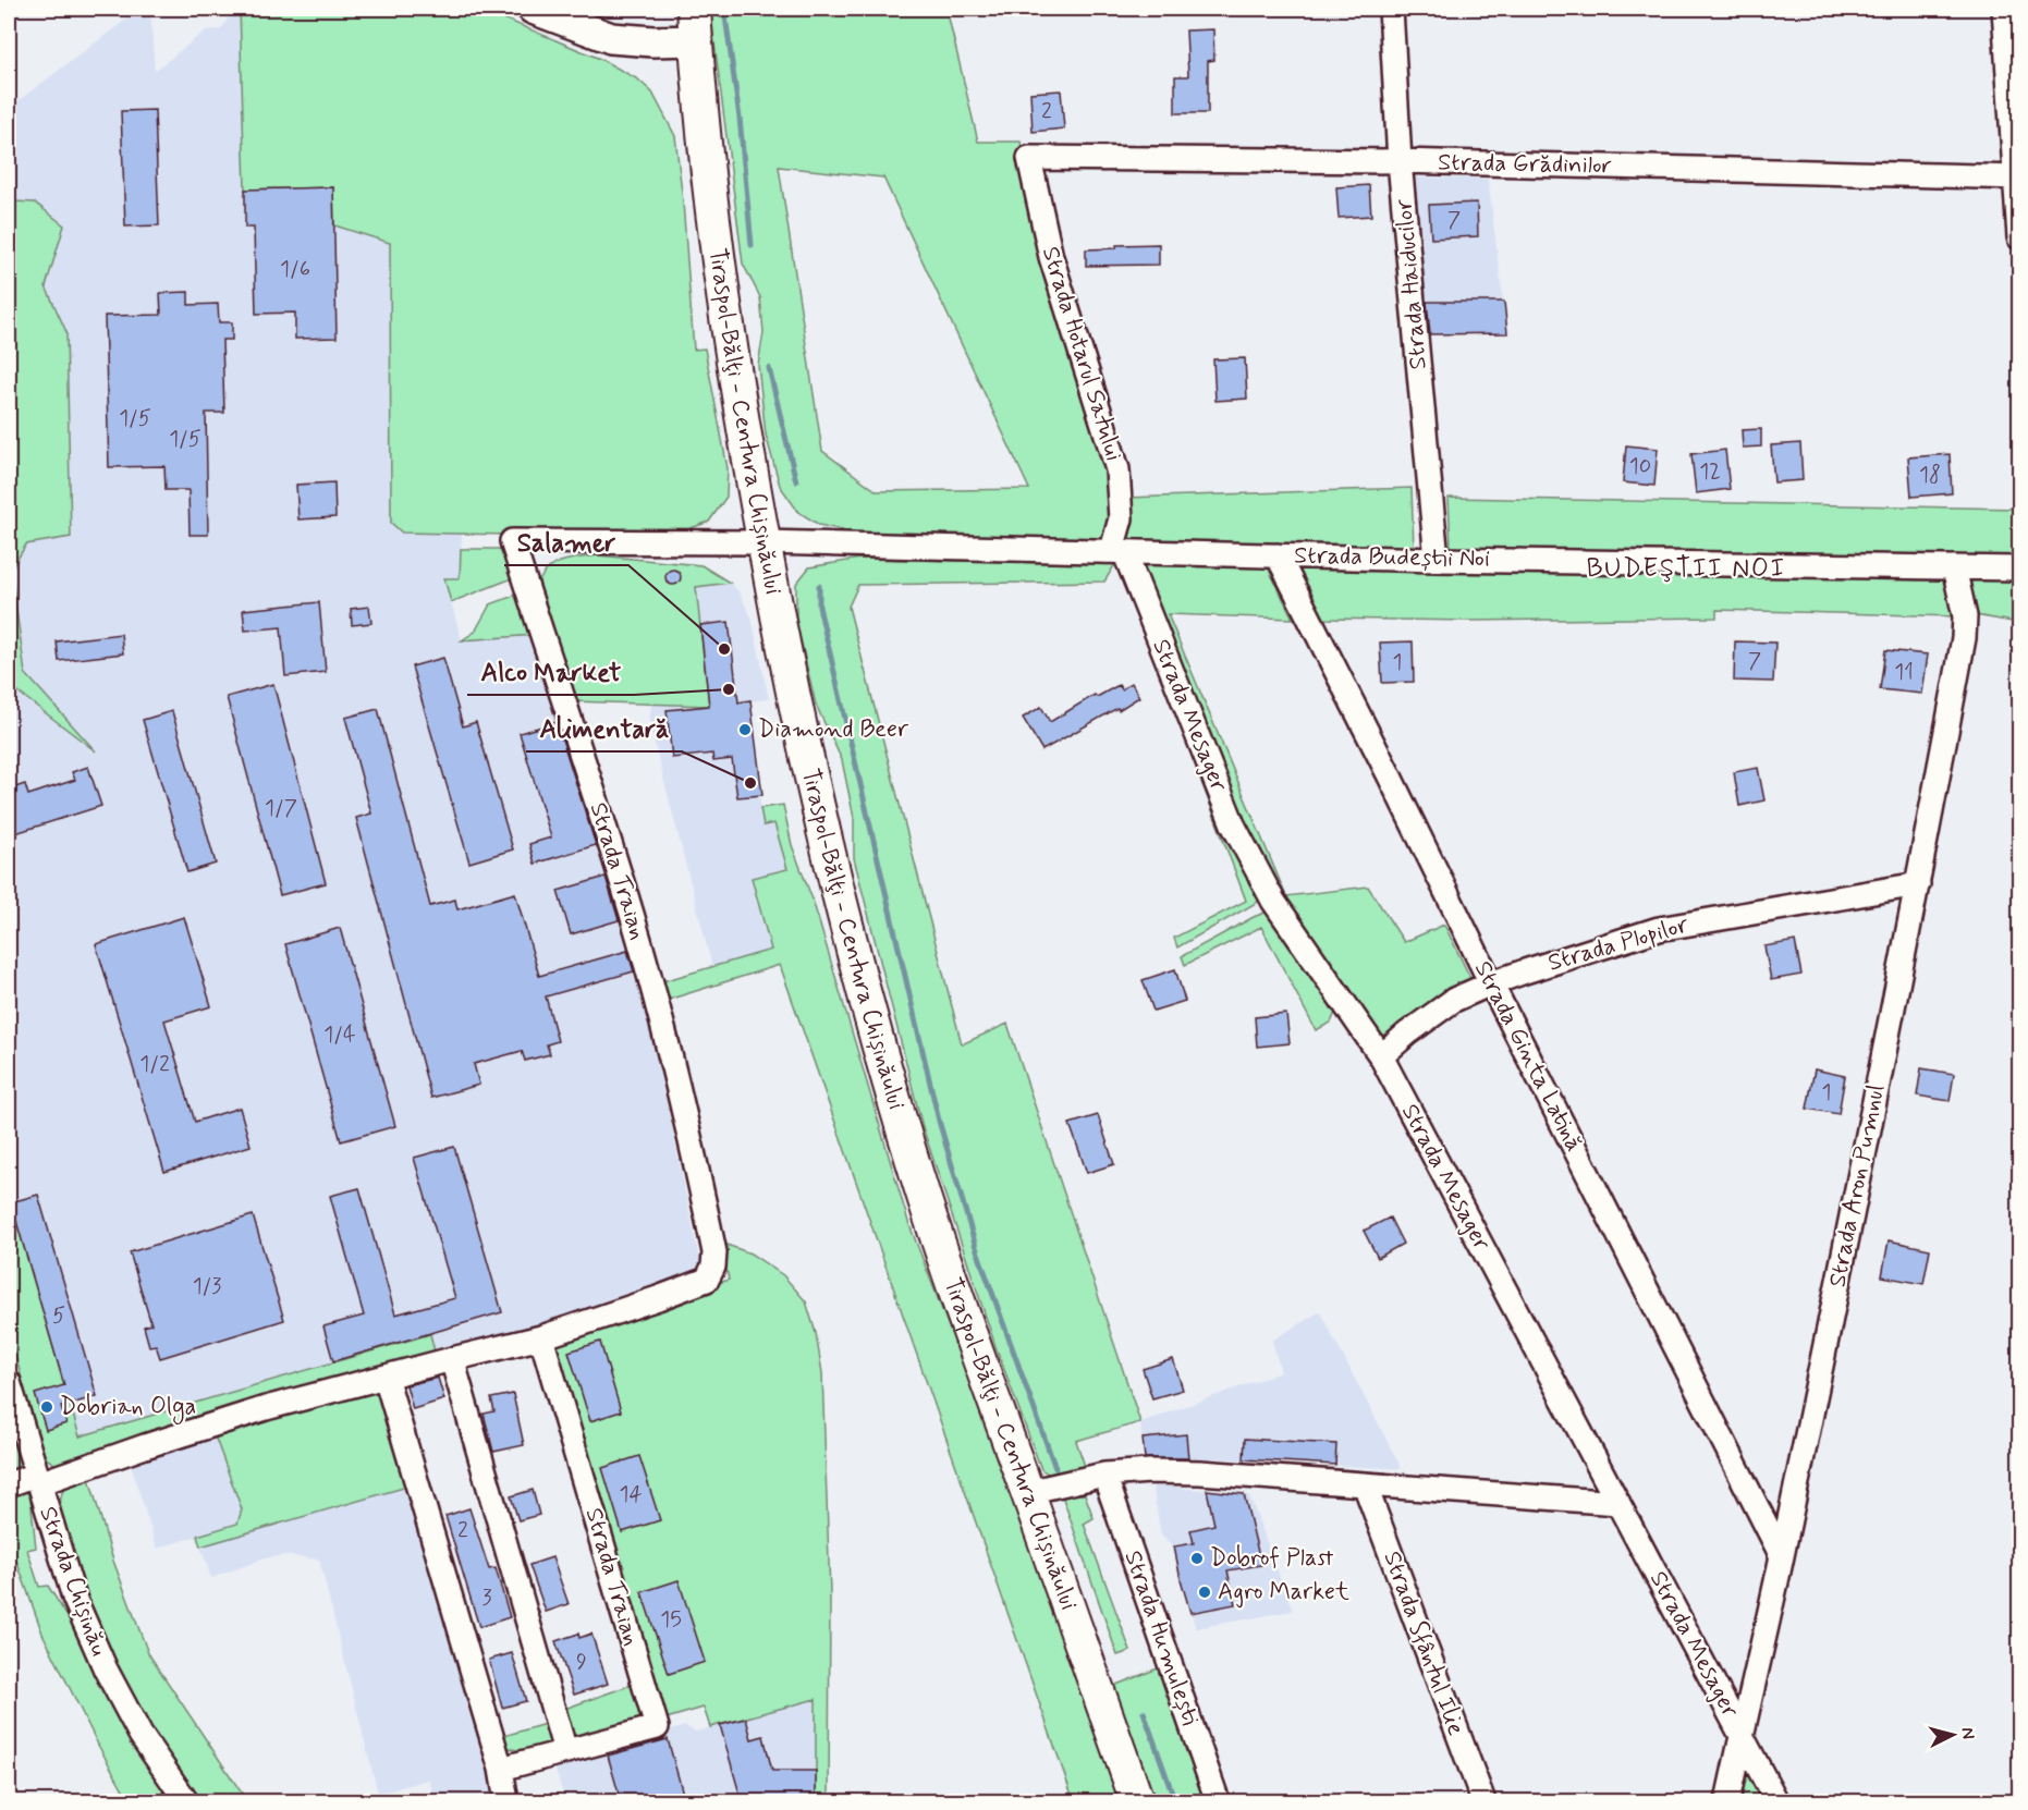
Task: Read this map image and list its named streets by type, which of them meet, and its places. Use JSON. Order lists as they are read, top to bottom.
{
  "streets": {
    "highway": ["Tiraspol-Bălţi - Centura Chișinăului"],
    "street": [
      "Strada Grădinilor",
      "Strada Haiducilor",
      "Strada Hotarul Satului",
      "Strada Budeștii Noi",
      "Strada Mesager",
      "Strada Traian",
      "Strada Plopilor",
      "Strada Ginta Latină",
      "Strada Aron Pumnul",
      "Strada Chișinău",
      "Strada Humulești",
      "Strada Sfântul Ilie"
    ]
  },
  "crossings": [
    ["Strada Grădinilor", "Strada Haiducilor"],
    ["Strada Grădinilor", "Strada Hotarul Satului"],
    ["Strada Haiducilor", "Strada Budeștii Noi"],
    ["Strada Hotarul Satului", "Strada Budeștii Noi"],
    ["Strada Hotarul Satului", "Strada Mesager"],
    ["Tiraspol-Bălţi - Centura Chișinăului", "Strada Budeștii Noi"],
    ["Tiraspol-Bălţi - Centura Chișinăului", "Strada Traian"],
    ["Strada Budeștii Noi", "Strada Mesager"],
    ["Strada Budeștii Noi", "Strada Traian"],
    ["Strada Budeștii Noi", "Strada Ginta Latină"],
    ["Strada Budeștii Noi", "Strada Aron Pumnul"],
    ["Strada Mesager", "Strada Plopilor"],
    ["Strada Mesager", "Strada Aron Pumnul"],
    ["Strada Traian", "Strada Chișinău"],
    ["Strada Plopilor", "Strada Ginta Latină"],
    ["Strada Plopilor", "Strada Aron Pumnul"],
    ["Strada Ginta Latină", "Strada Aron Pumnul"]
  ],
  "districts": ["BUDEŞTII NOI"],
  "places": [
    "Salamer",
    "Alco Market",
    "Diamond Beer",
    "Alimentară",
    "Dobrian Olga",
    "Dobrof Plast",
    "Agro Market"
  ],
  "house_numbers": [
    "2",
    "7",
    "1/6",
    "1/5",
    "1/5",
    "10",
    "12",
    "18",
    "7",
    "1",
    "11",
    "1/7",
    "1/4",
    "1/2",
    "1",
    "1/3",
    "5",
    "14",
    "2",
    "3",
    "15",
    "9"
  ],
  "north": "right"
}
